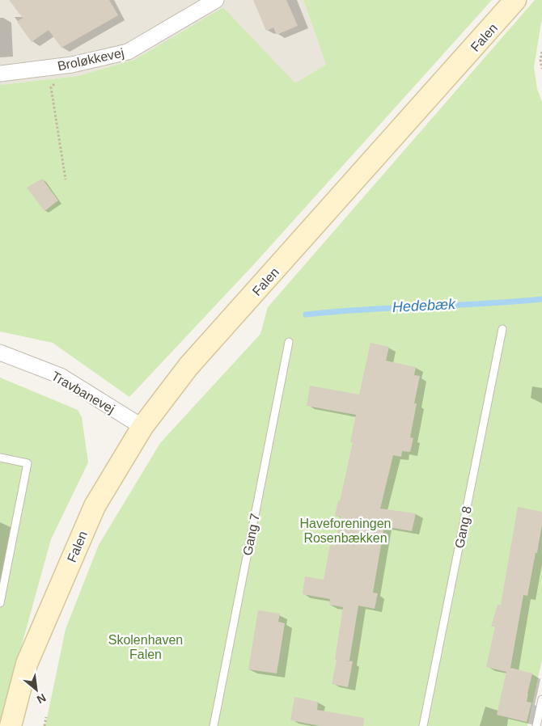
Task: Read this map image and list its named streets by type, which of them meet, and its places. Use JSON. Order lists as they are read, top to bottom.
{
  "streets": {
    "street": ["Falen", "Broløkkevej", "Travbanevej"],
    "lane": ["Gang 8", "Gang 7"]
  },
  "crossings": [
    ["Falen", "Travbanevej"]
  ],
  "water": ["Hedebæk"],
  "parks": ["Haveforeningen Rosenbækken", "Skolenhaven Falen"],
  "north": "bottom right"
}
